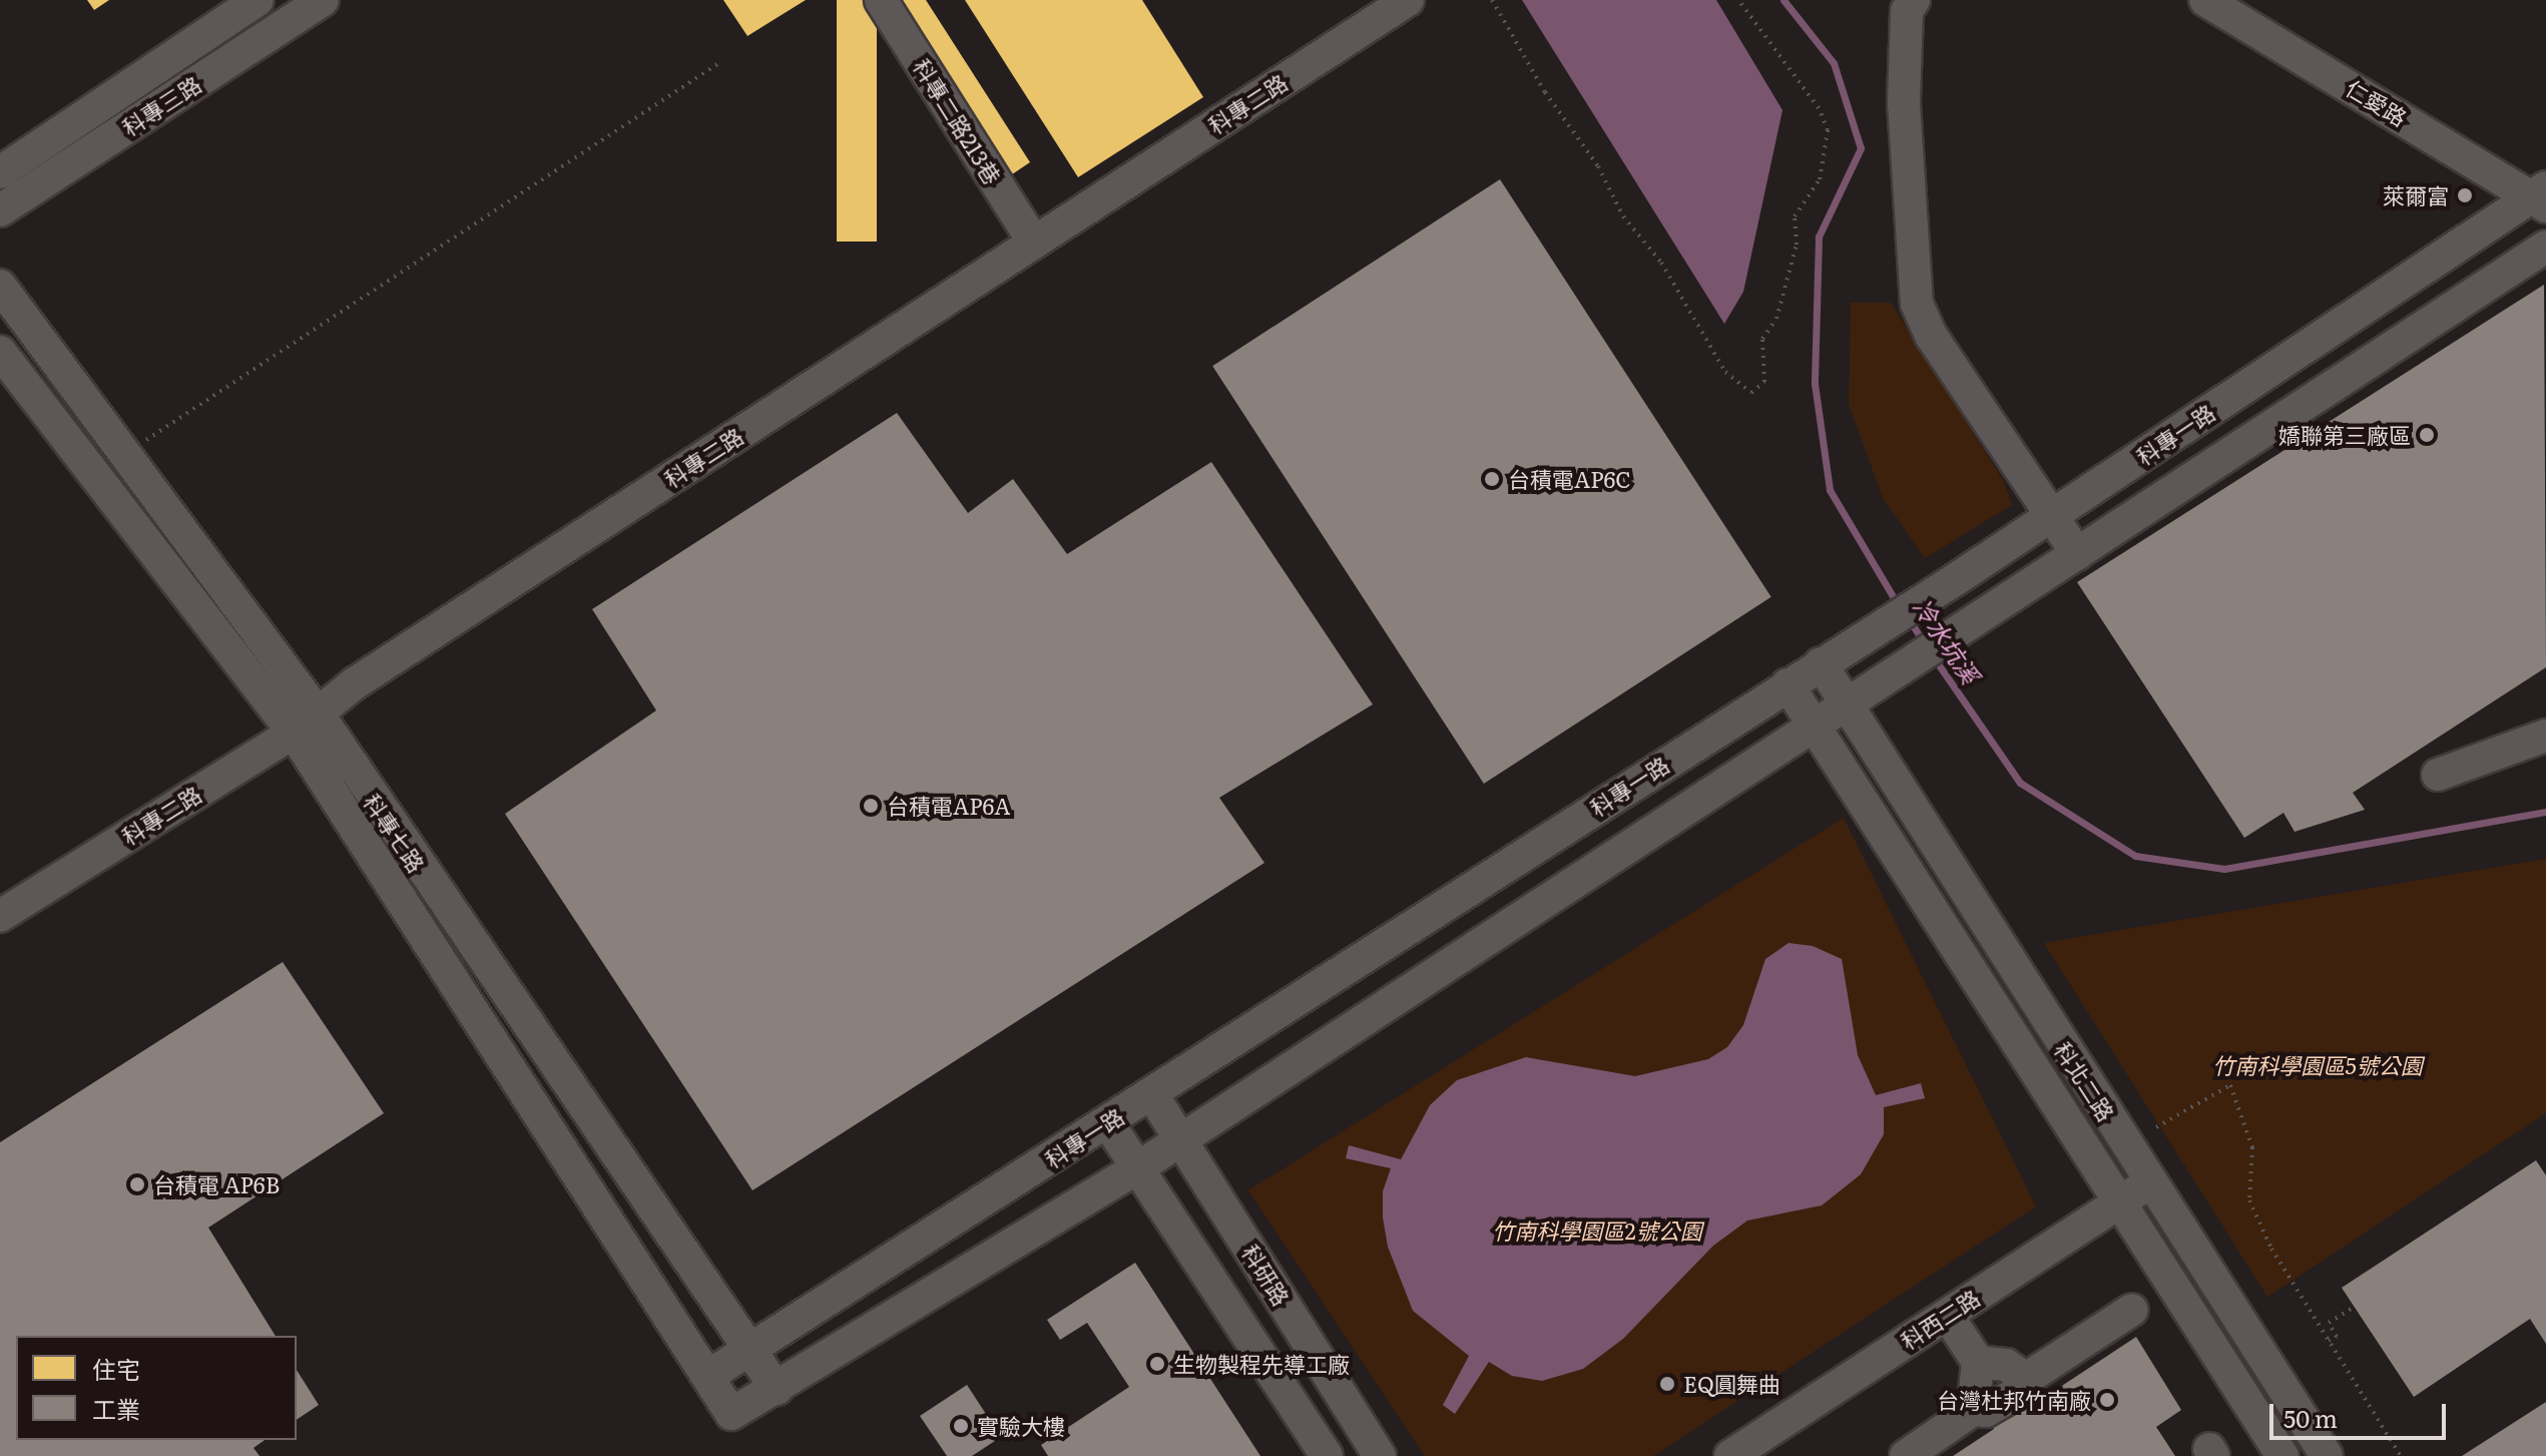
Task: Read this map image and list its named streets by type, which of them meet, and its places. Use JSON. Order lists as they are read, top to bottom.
{
  "streets": {
    "street": [
      "仁愛路",
      "科專二路",
      "科專三路",
      "科專二路213巷",
      "科專一路",
      "科專七路",
      "科北二路",
      "科研路",
      "科西二路"
    ]
  },
  "crossings": [
    ["仁愛路", "科專一路"],
    ["科專二路", "科專二路213巷"],
    ["科專二路", "科專七路"],
    ["科專一路", "科專七路"],
    ["科專一路", "科北二路"],
    ["科專一路", "科研路"],
    ["科北二路", "科西二路"]
  ],
  "water": ["冷水坑溪"],
  "parks": ["竹南科學園區5號公園", "竹南科學園區2號公園"],
  "places": [
    "萊爾富",
    "嬌聯第三廠區",
    "台積電AP6C",
    "台積電AP6A",
    "台積電 AP6B",
    "生物製程先導工廠",
    "EQ圓舞曲",
    "台灣杜邦竹南廠",
    "實驗大樓"
  ],
  "legend": ["住宅", "工業"],
  "scale_bar": "50 m"
}
